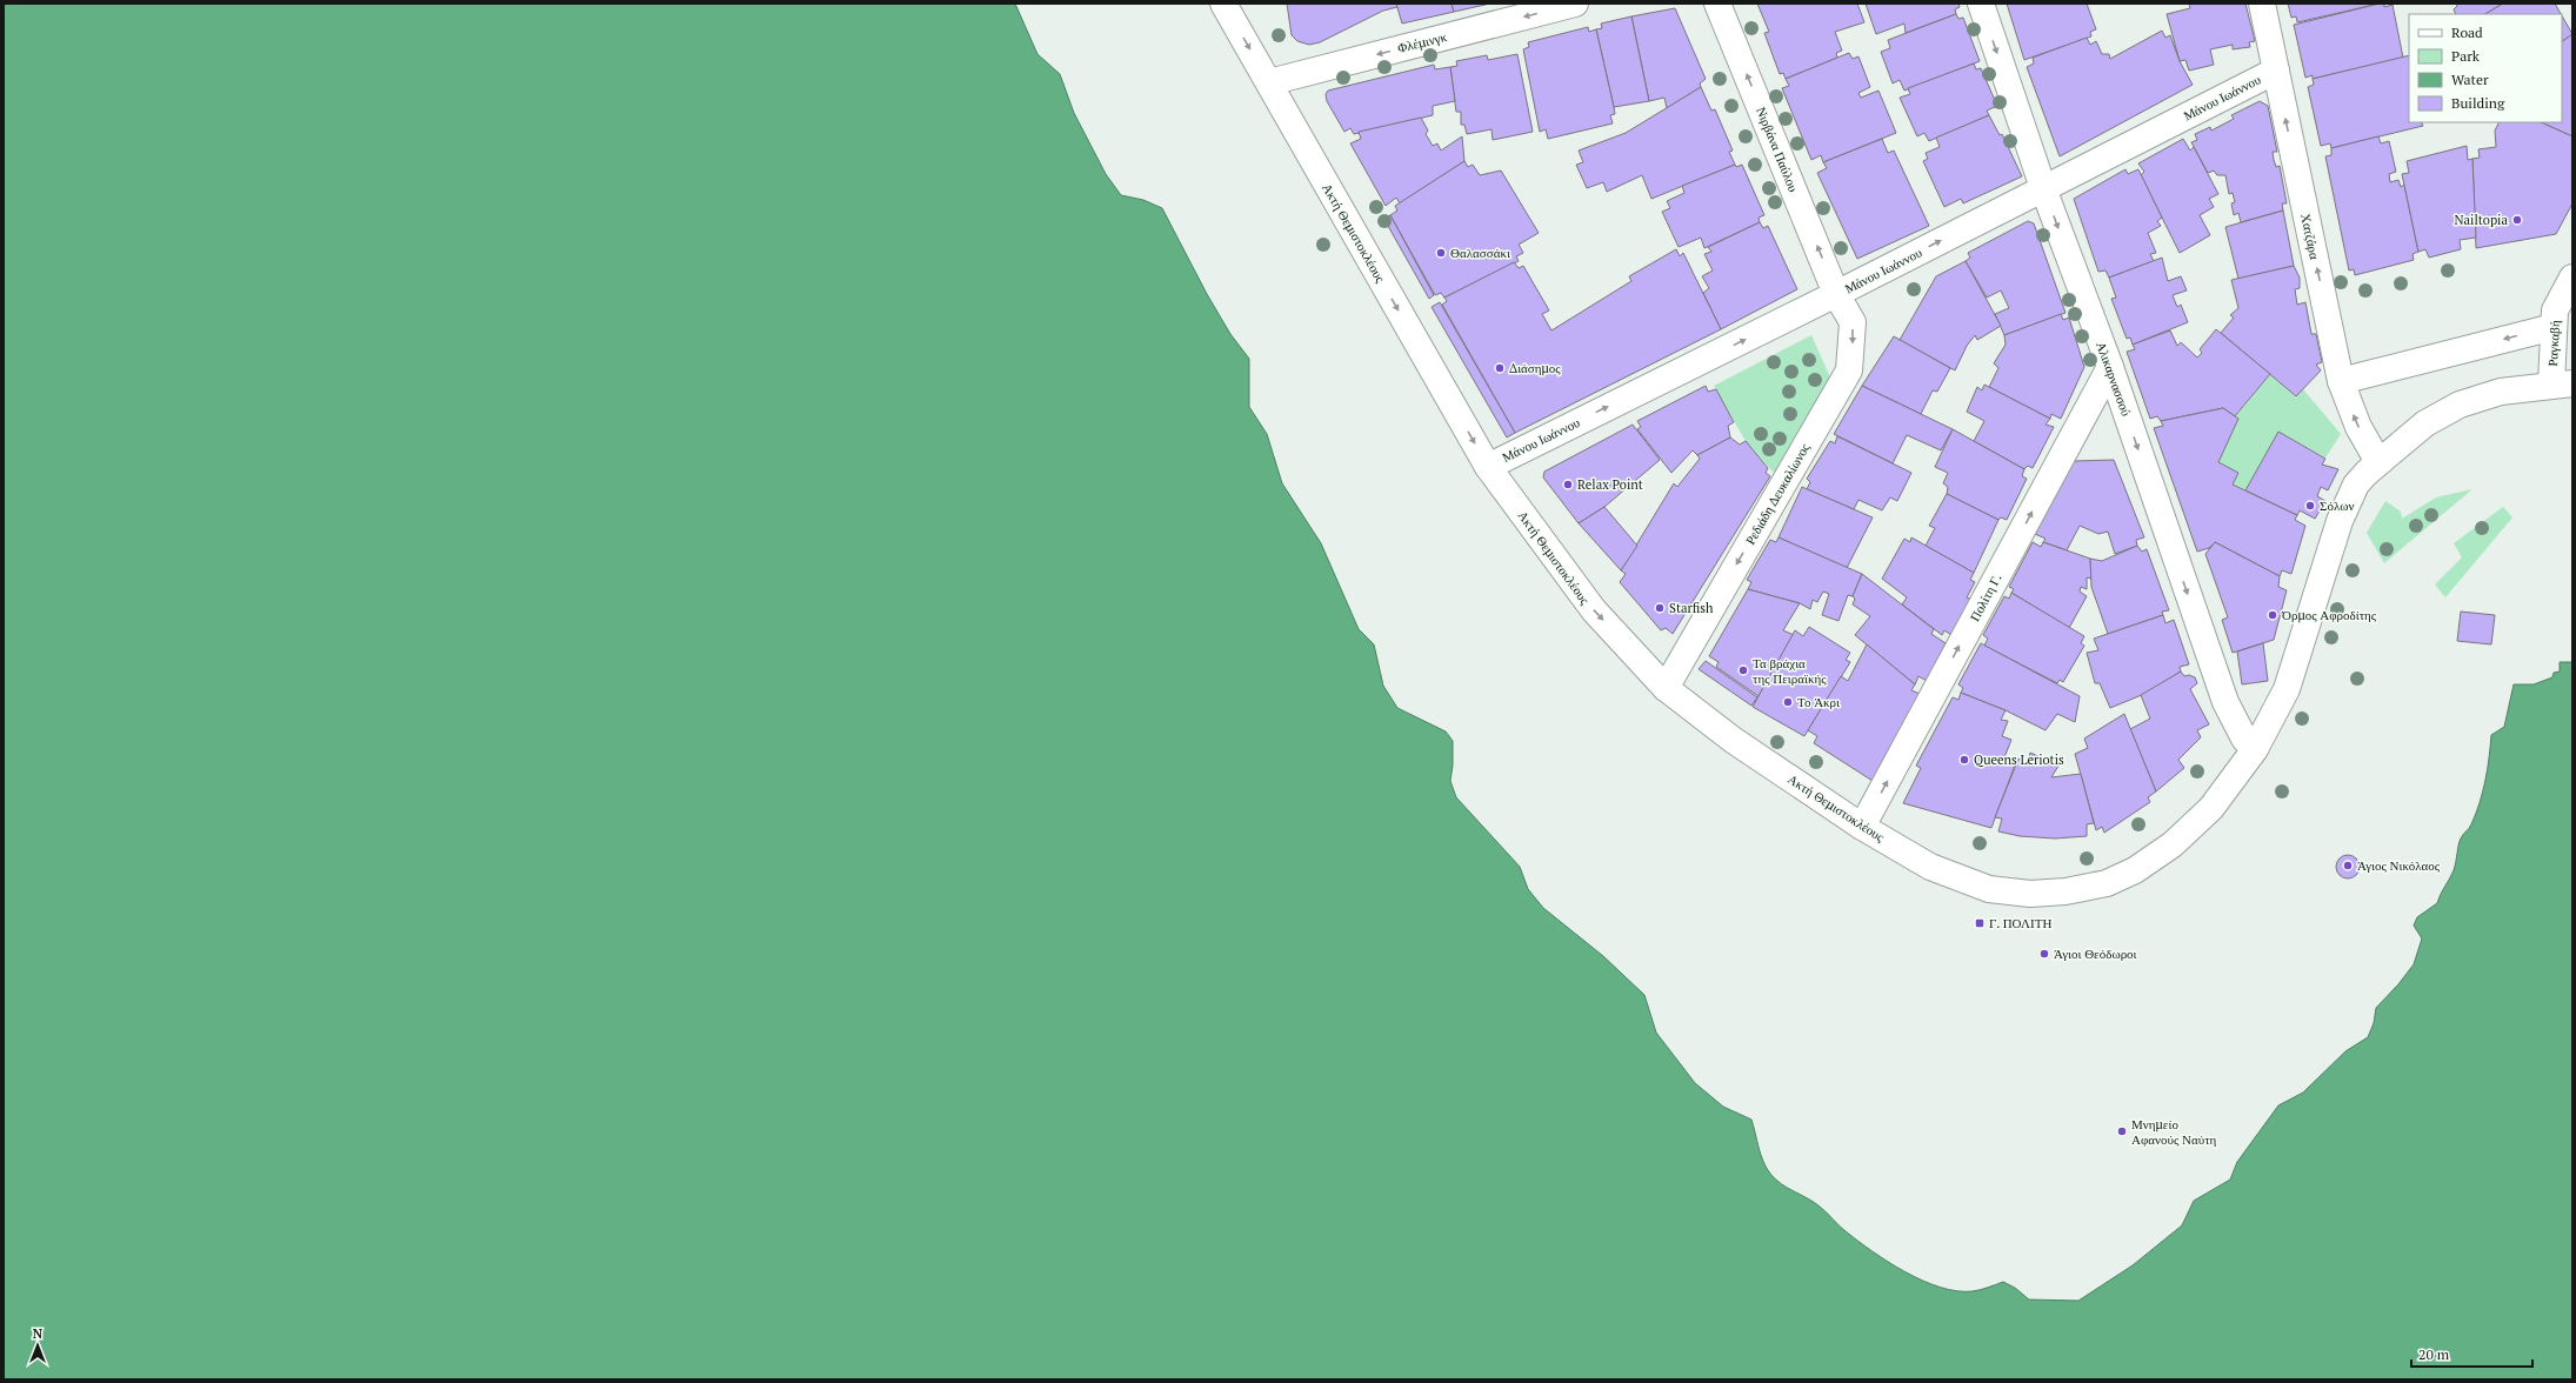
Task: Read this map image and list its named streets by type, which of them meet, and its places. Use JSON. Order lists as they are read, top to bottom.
{
  "streets": {
    "street": [
      "Φλέμινγκ",
      "Μάνου Ιωάννου",
      "Νιρβάνα Παύλου",
      "Ακτή Θεμιστοκλέους",
      "Χατζάρα",
      "Ραγκαβή",
      "Αλικαρνασσού",
      "Ρεδιάδη Δευκαλίωνος",
      "Πολίτη Γ."
    ]
  },
  "crossings": [
    ["Φλέμινγκ", "Ακτή Θεμιστοκλέους"],
    ["Μάνου Ιωάννου", "Νιρβάνα Παύλου"],
    ["Μάνου Ιωάννου", "Ακτή Θεμιστοκλέους"],
    ["Μάνου Ιωάννου", "Χατζάρα"],
    ["Μάνου Ιωάννου", "Αλικαρνασσού"],
    ["Μάνου Ιωάννου", "Ρεδιάδη Δευκαλίωνος"],
    ["Νιρβάνα Παύλου", "Ρεδιάδη Δευκαλίωνος"],
    ["Ακτή Θεμιστοκλέους", "Χατζάρα"],
    ["Ακτή Θεμιστοκλέους", "Ραγκαβή"],
    ["Ακτή Θεμιστοκλέους", "Αλικαρνασσού"],
    ["Ακτή Θεμιστοκλέους", "Ρεδιάδη Δευκαλίωνος"],
    ["Ακτή Θεμιστοκλέους", "Πολίτη Γ."],
    ["Αλικαρνασσού", "Πολίτη Γ."]
  ],
  "one_way": [
    "Φλέμινγκ",
    "Μάνου Ιωάννου",
    "Νιρβάνα Παύλου",
    "Ακτή Θεμιστοκλέους",
    "Χατζάρα",
    "Αλικαρνασσού",
    "Ρεδιάδη Δευκαλίωνος",
    "Πολίτη Γ."
  ],
  "places": {
    "other": [
      "Nailtopia",
      "Θαλασσάκι",
      "Διάσημος",
      "Relax Point",
      "Σόλων",
      "Starfish",
      "Όρμος Αφροδίτης",
      "Τα βράχια της Πειραϊκής",
      "Το Άκρι",
      "Queens Leriotis",
      "Άγιος Νικόλαος",
      "Άγιοι Θεόδωροι",
      "Μνημείο Αφανούς Ναύτη"
    ],
    "transit": ["Γ. ΠΟΛΙΤΗ"]
  },
  "legend": [
    "Road",
    "Park",
    "Water",
    "Building"
  ],
  "scale_bar": "20 m",
  "north": "top"
}
